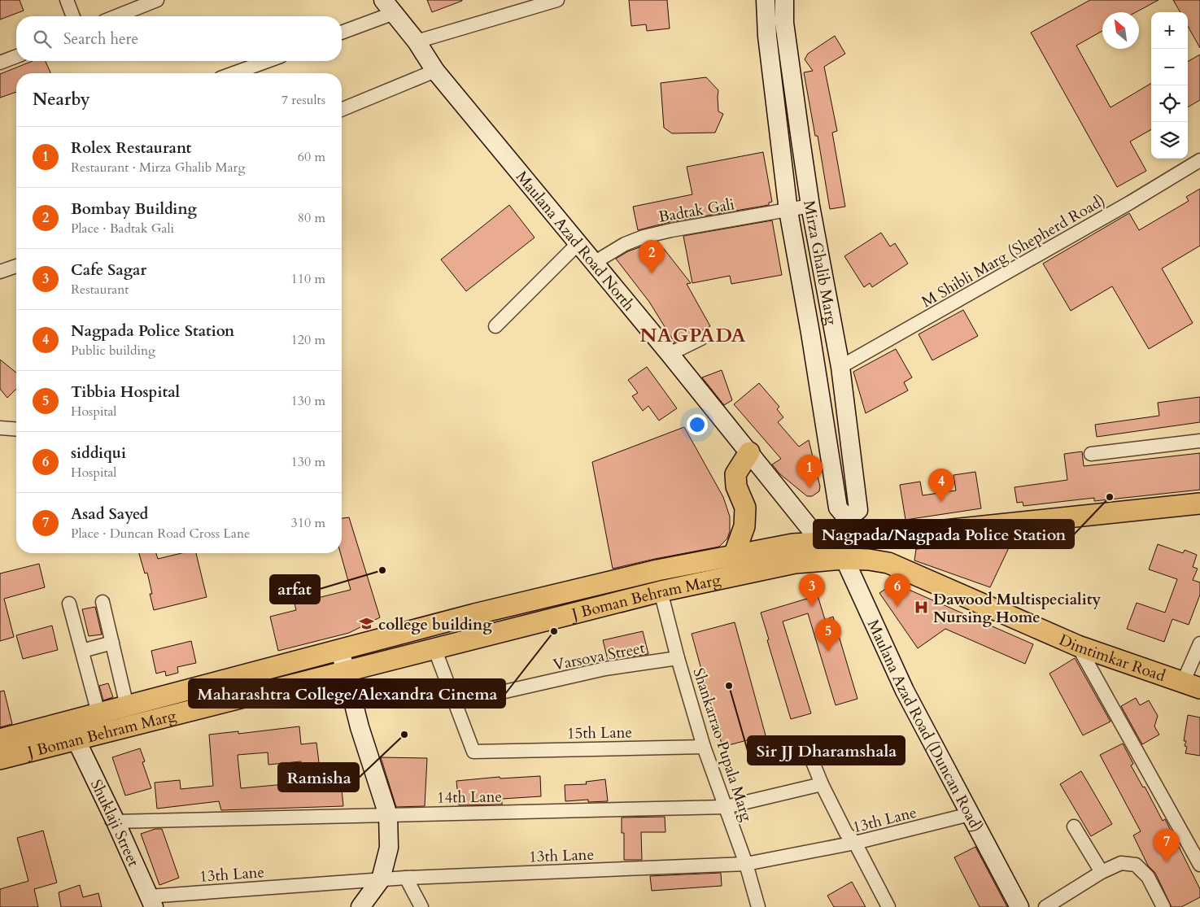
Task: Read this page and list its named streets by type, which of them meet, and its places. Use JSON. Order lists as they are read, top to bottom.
{
  "streets": {
    "main road": [
      "Maulana Azad Road North",
      "Mirza Ghalib Marg",
      "J Boman Behram Marg",
      "Dimtimkar Road",
      "Maulana Azad Road (Duncan Road)",
      "Shuklaji Street"
    ],
    "street": [
      "Badtak Gali",
      "M Shibli Marg (Shepherd Road)",
      "Varsova Street",
      "15th Lane",
      "Shankarrao Pupala Marg",
      "14th Lane",
      "13th Lane"
    ]
  },
  "crossings": [
    ["Badtak Gali", "Maulana Azad Road North"],
    ["Badtak Gali", "Mirza Ghalib Marg"],
    ["Maulana Azad Road North", "J Boman Behram Marg"],
    ["M Shibli Marg (Shepherd Road)", "Mirza Ghalib Marg"],
    ["Mirza Ghalib Marg", "J Boman Behram Marg"],
    ["Mirza Ghalib Marg", "Dimtimkar Road"],
    ["Mirza Ghalib Marg", "Maulana Azad Road (Duncan Road)"],
    ["J Boman Behram Marg", "Dimtimkar Road"],
    ["J Boman Behram Marg", "Maulana Azad Road (Duncan Road)"],
    ["J Boman Behram Marg", "Shankarrao Pupala Marg"],
    ["J Boman Behram Marg", "Shuklaji Street"],
    ["Varsova Street", "15th Lane"],
    ["Varsova Street", "Shankarrao Pupala Marg"],
    ["Dimtimkar Road", "Maulana Azad Road (Duncan Road)"],
    ["Maulana Azad Road (Duncan Road)", "13th Lane"],
    ["15th Lane", "Shankarrao Pupala Marg"],
    ["Shankarrao Pupala Marg", "14th Lane"],
    ["Shankarrao Pupala Marg", "13th Lane"],
    ["14th Lane", "Shuklaji Street"],
    ["13th Lane", "Shuklaji Street"]
  ],
  "districts": ["NAGPADA"],
  "places": {
    "other": [
      "Nagpada/Nagpada Police Station",
      "arfat",
      "Maharashtra College/Alexandra Cinema",
      "Sir JJ Dharamshala",
      "Ramisha"
    ],
    "hospital": ["Dawood Multispeciality Nursing Home"],
    "school or university": ["college building"]
  },
  "north": "top left",
  "page": {
    "map_buttons": ["+", "−"],
    "search": "Search here",
    "heading": ["Nearby", "7 results"],
    "list": [
      {
        "mark": "1",
        "name": "Rolex Restaurant",
        "note": "Restaurant · Mirza Ghalib Marg",
        "value": "60 m"
      },
      {
        "mark": "2",
        "name": "Bombay Building",
        "note": "Place · Badtak Gali",
        "value": "80 m"
      },
      {
        "mark": "3",
        "name": "Cafe Sagar",
        "note": "Restaurant",
        "value": "110 m"
      },
      {
        "mark": "4",
        "name": "Nagpada Police Station",
        "note": "Public building",
        "value": "120 m"
      },
      {
        "mark": "5",
        "name": "Tibbia Hospital",
        "note": "Hospital",
        "value": "130 m"
      },
      {
        "mark": "6",
        "name": "siddiqui",
        "note": "Hospital",
        "value": "130 m"
      },
      {
        "mark": "7",
        "name": "Asad Sayed",
        "note": "Place · Duncan Road Cross Lane",
        "value": "310 m"
      }
    ],
    "pins": [
      "2",
      "1",
      "4",
      "3",
      "6",
      "5",
      "7"
    ]
  }
}
